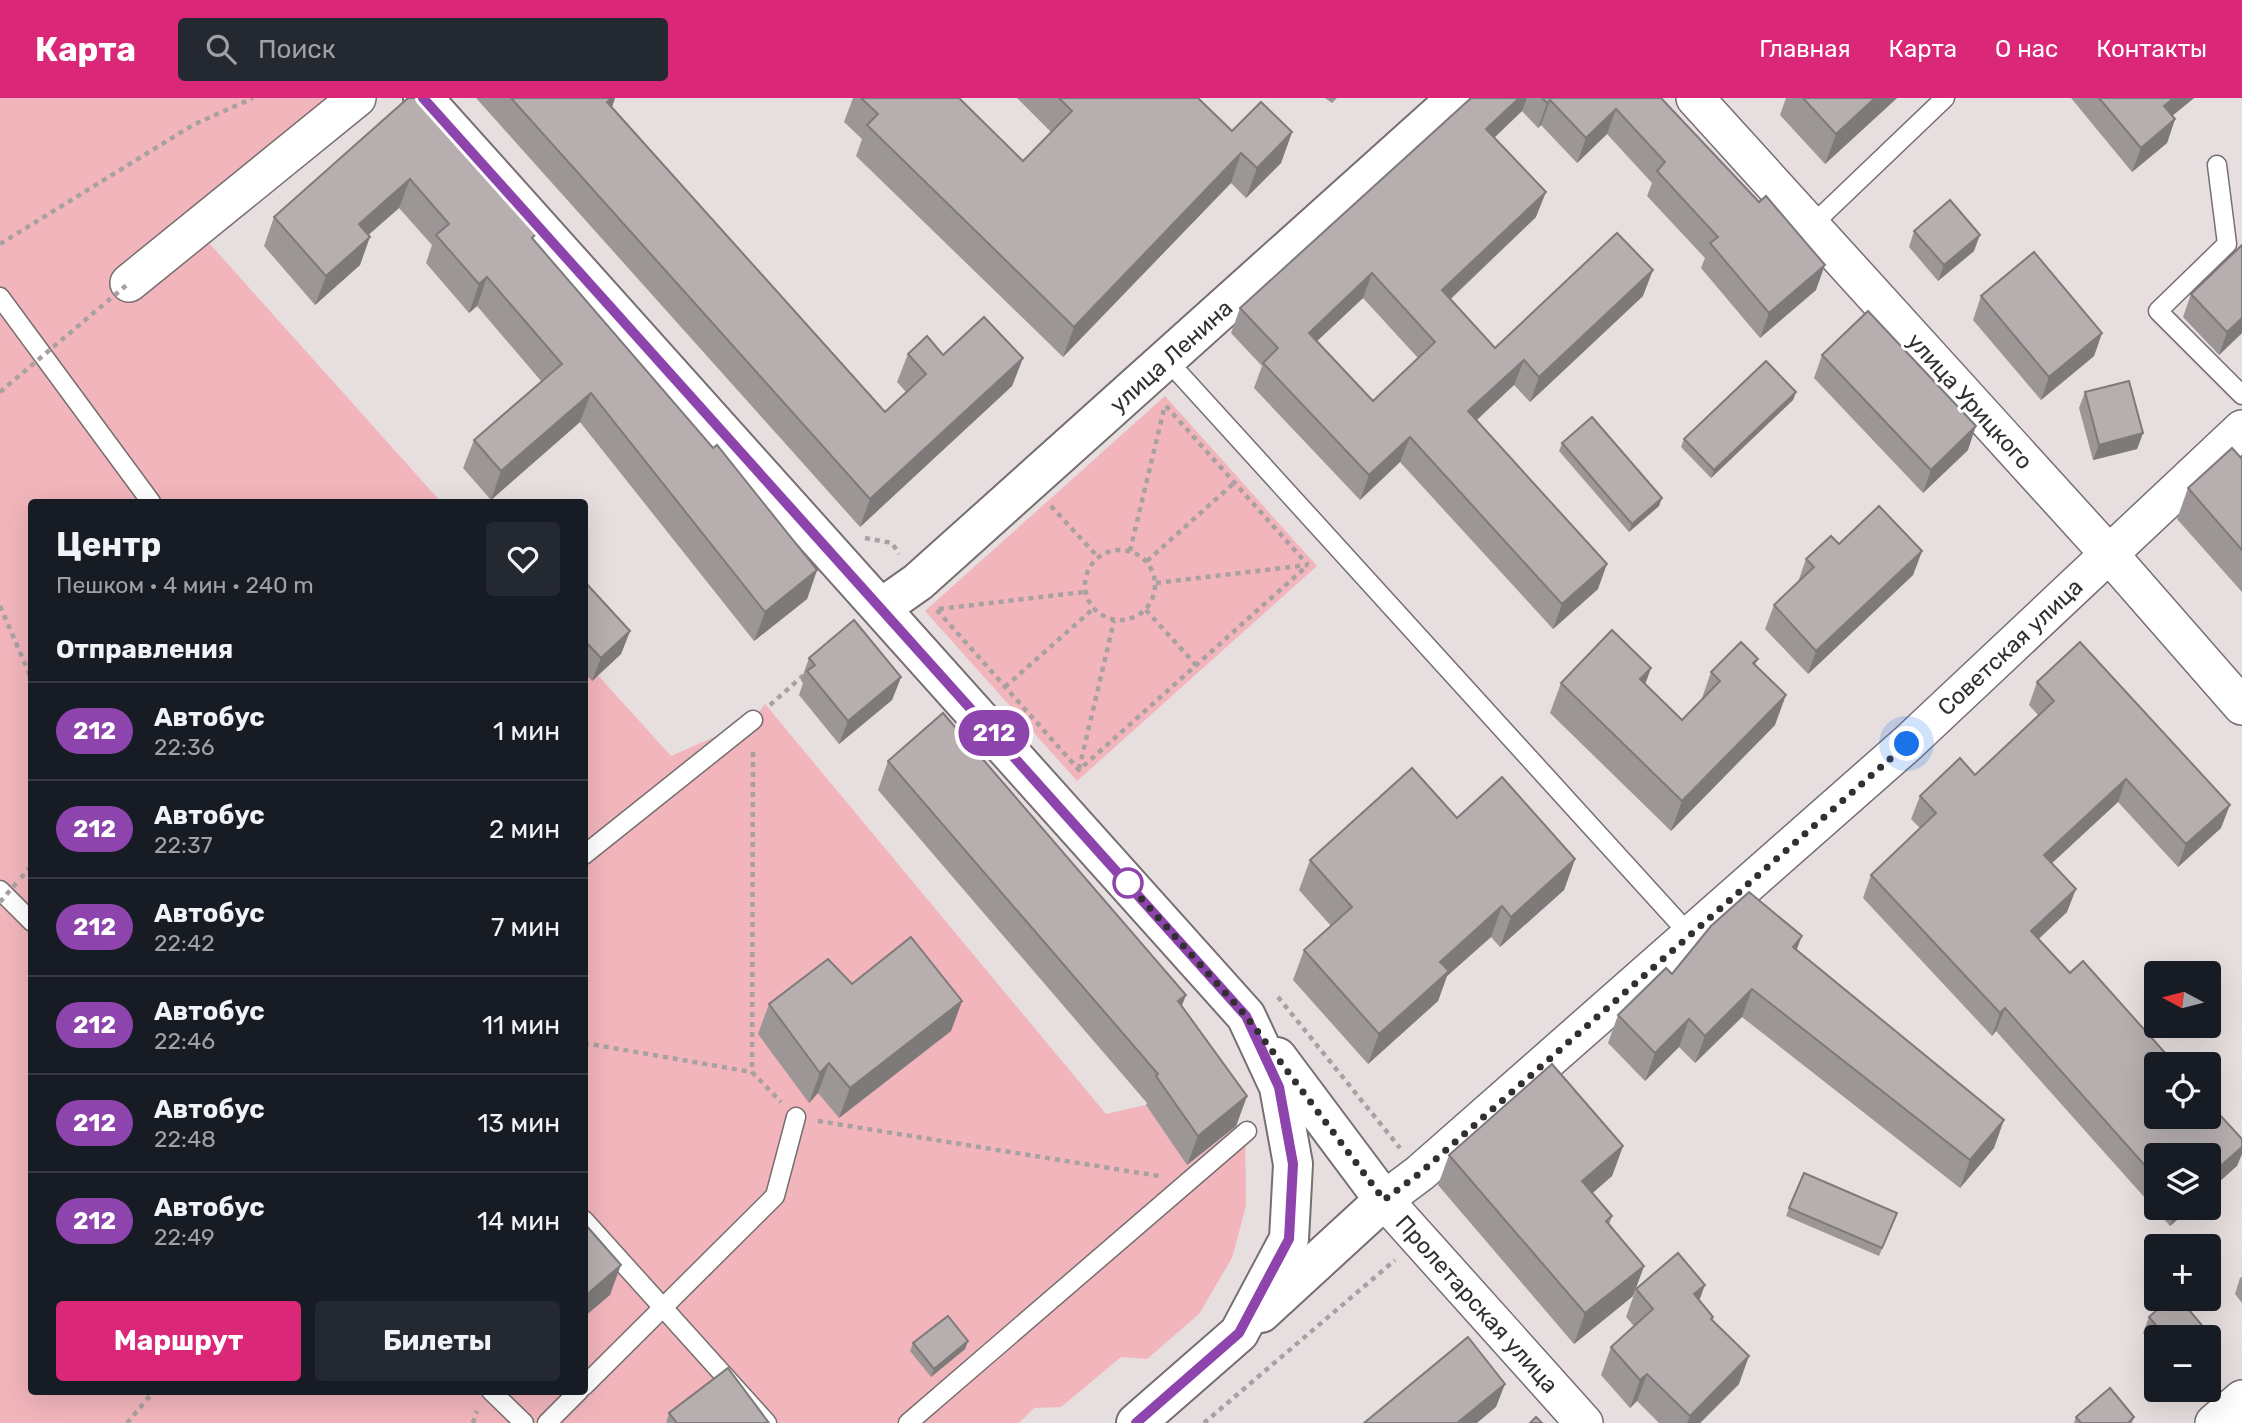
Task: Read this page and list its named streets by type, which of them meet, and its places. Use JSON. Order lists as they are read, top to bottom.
{
  "streets": {
    "main road": ["улица Ленина", "Советская улица", "Пролетарская улица"],
    "street": ["улица Урицкого"]
  },
  "crossings": [
    ["улица Ленина", "Пролетарская улица"],
    ["улица Урицкого", "Советская улица"],
    ["Советская улица", "Пролетарская улица"]
  ],
  "lines": ["bus line 212"],
  "north": "left",
  "page": {
    "header": "Карта",
    "search": "Поиск",
    "nav": [
      "Главная",
      "Карта",
      "О нас",
      "Контакты"
    ],
    "on_map": "212",
    "heading": [
      ["Центр", "Пешком · 4 мин · 240 m"],
      "Отправления"
    ],
    "list": [
      {
        "mark": "212",
        "name": "Автобус",
        "note": "22:36",
        "value": "1 мин"
      },
      {
        "mark": "212",
        "name": "Автобус",
        "note": "22:37",
        "value": "2 мин"
      },
      {
        "mark": "212",
        "name": "Автобус",
        "note": "22:42",
        "value": "7 мин"
      },
      {
        "mark": "212",
        "name": "Автобус",
        "note": "22:46",
        "value": "11 мин"
      },
      {
        "mark": "212",
        "name": "Автобус",
        "note": "22:48",
        "value": "13 мин"
      },
      {
        "mark": "212",
        "name": "Автобус",
        "note": "22:49",
        "value": "14 мин"
      }
    ],
    "map_buttons": ["+", "−"],
    "buttons": ["Маршрут", "Билеты"]
  }
}
